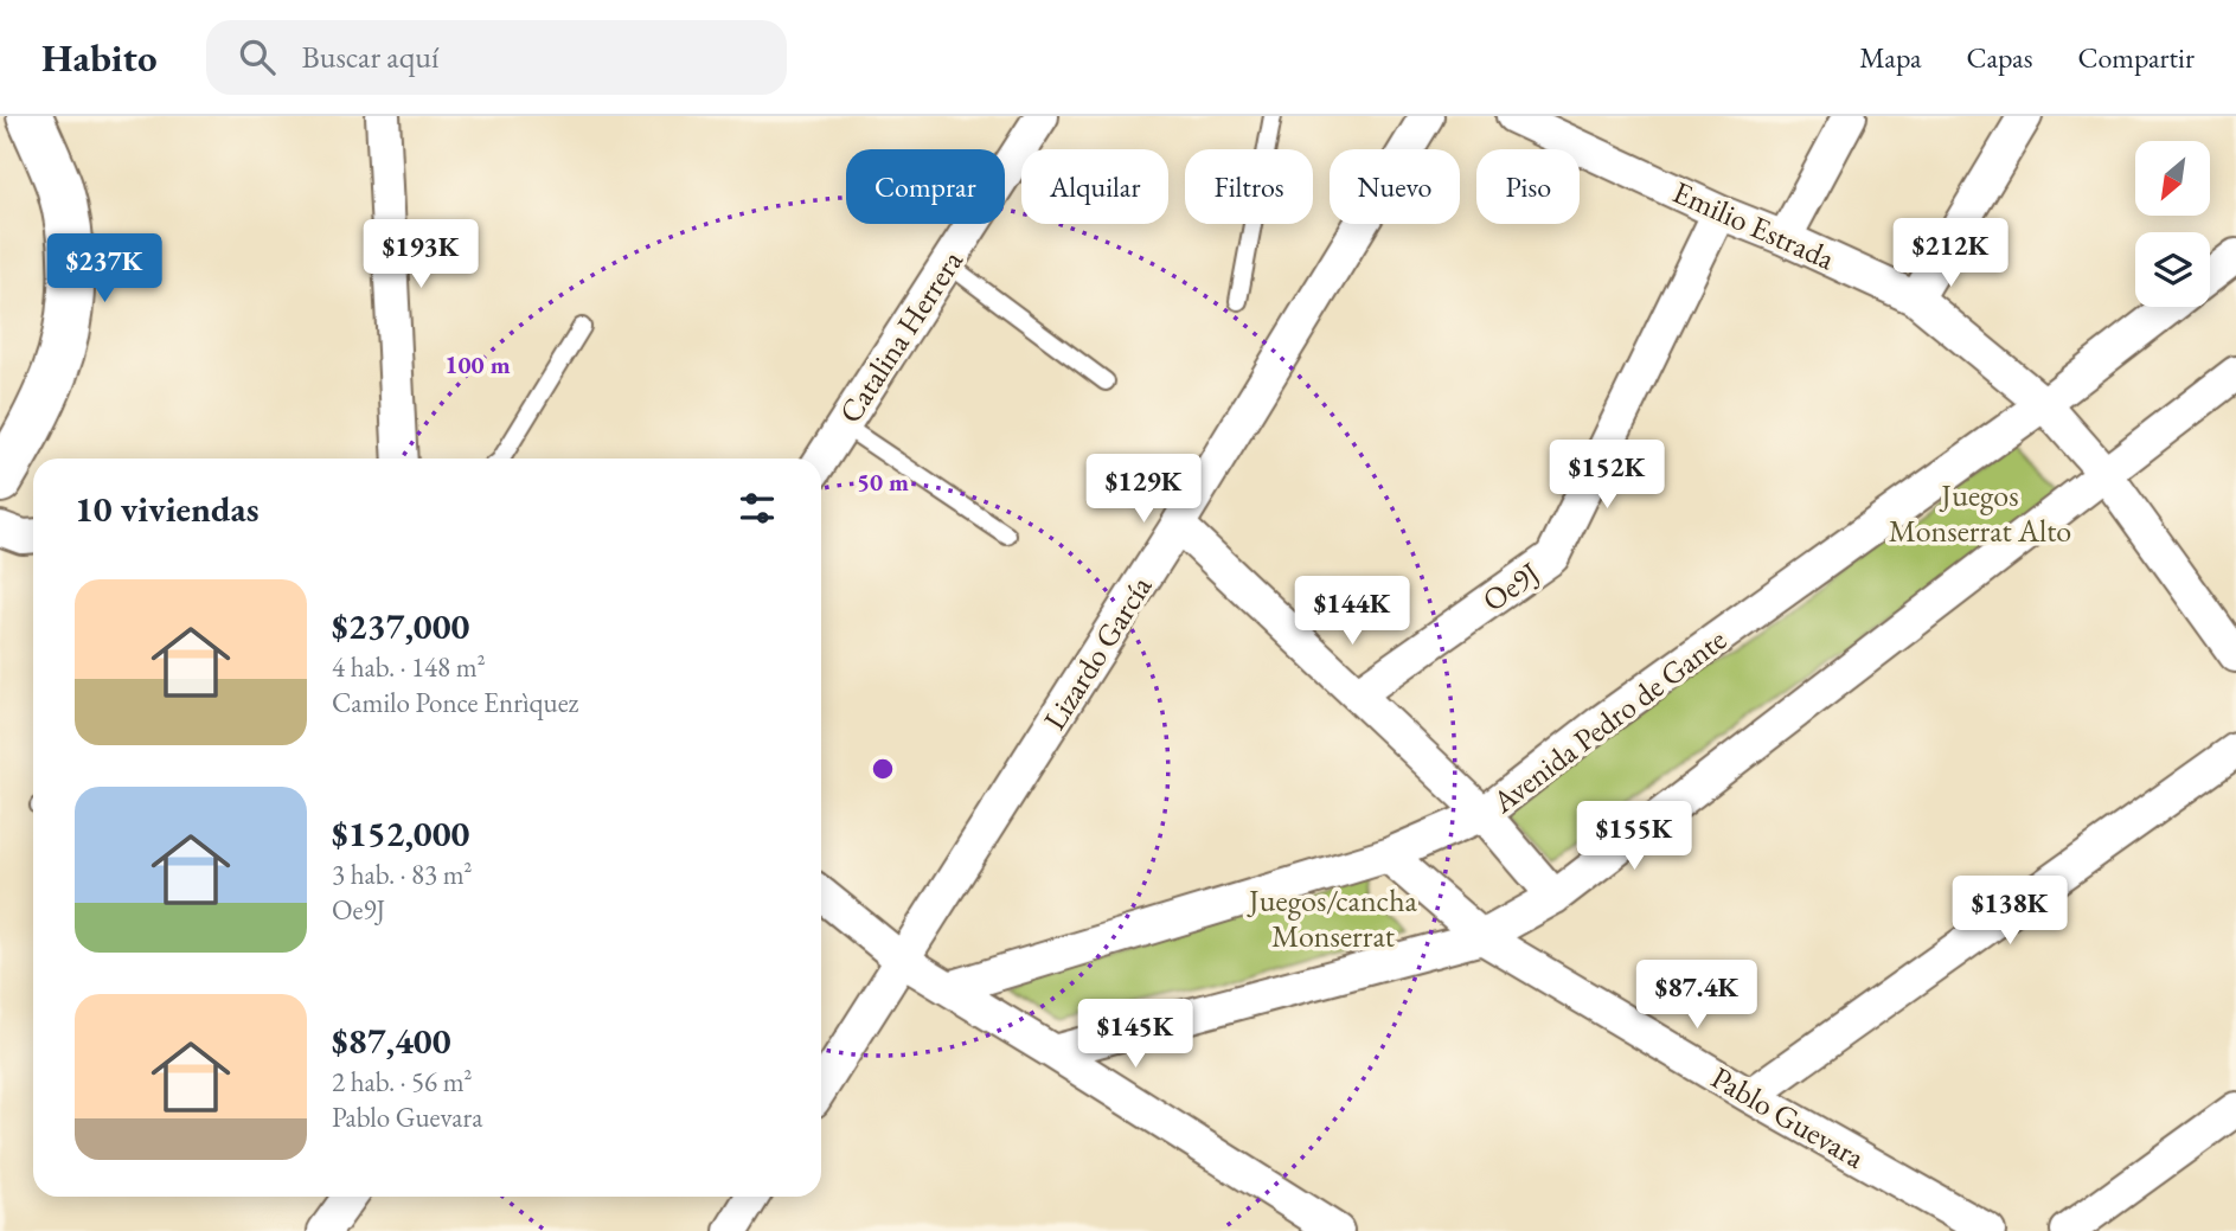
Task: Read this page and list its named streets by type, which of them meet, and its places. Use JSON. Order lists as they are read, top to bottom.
{
  "streets": {
    "street": [
      "Emilio Estrada",
      "Catalina Herrera",
      "Oe9J",
      "Lizardo García",
      "Avenida Pedro de Gante",
      "Pablo Guevara"
    ]
  },
  "crossings": [
    ["Emilio Estrada", "Oe9J"],
    ["Emilio Estrada", "Avenida Pedro de Gante"],
    ["Avenida Pedro de Gante", "Pablo Guevara"]
  ],
  "parks": ["Juegos Monserrat Alto", "Juegos/cancha Monserrat"],
  "north": "bottom left",
  "page": {
    "header": "Habito",
    "search": "Buscar aquí",
    "nav": ["Mapa", "Capas", "Compartir"],
    "chip": [
      "Comprar",
      "Alquilar",
      "Filtros",
      "Nuevo",
      "Piso"
    ],
    "price": [
      "$212K",
      "$193K",
      "$237K",
      "$152K",
      "$129K",
      "$144K",
      "$155K",
      "$138K",
      "$87.4K",
      "$145K"
    ],
    "heading": "10 viviendas",
    "list": [
      {
        "name": "$237,000",
        "note": "4 hab. · 148 m² · Camilo Ponce Enrìquez"
      },
      {
        "name": "$152,000",
        "note": "3 hab. · 83 m² · Oe9J"
      },
      {
        "name": "$87,400",
        "note": "2 hab. · 56 m² · Pablo Guevara"
      }
    ]
  },
  "rings": ["100 m", "50 m"]
}
